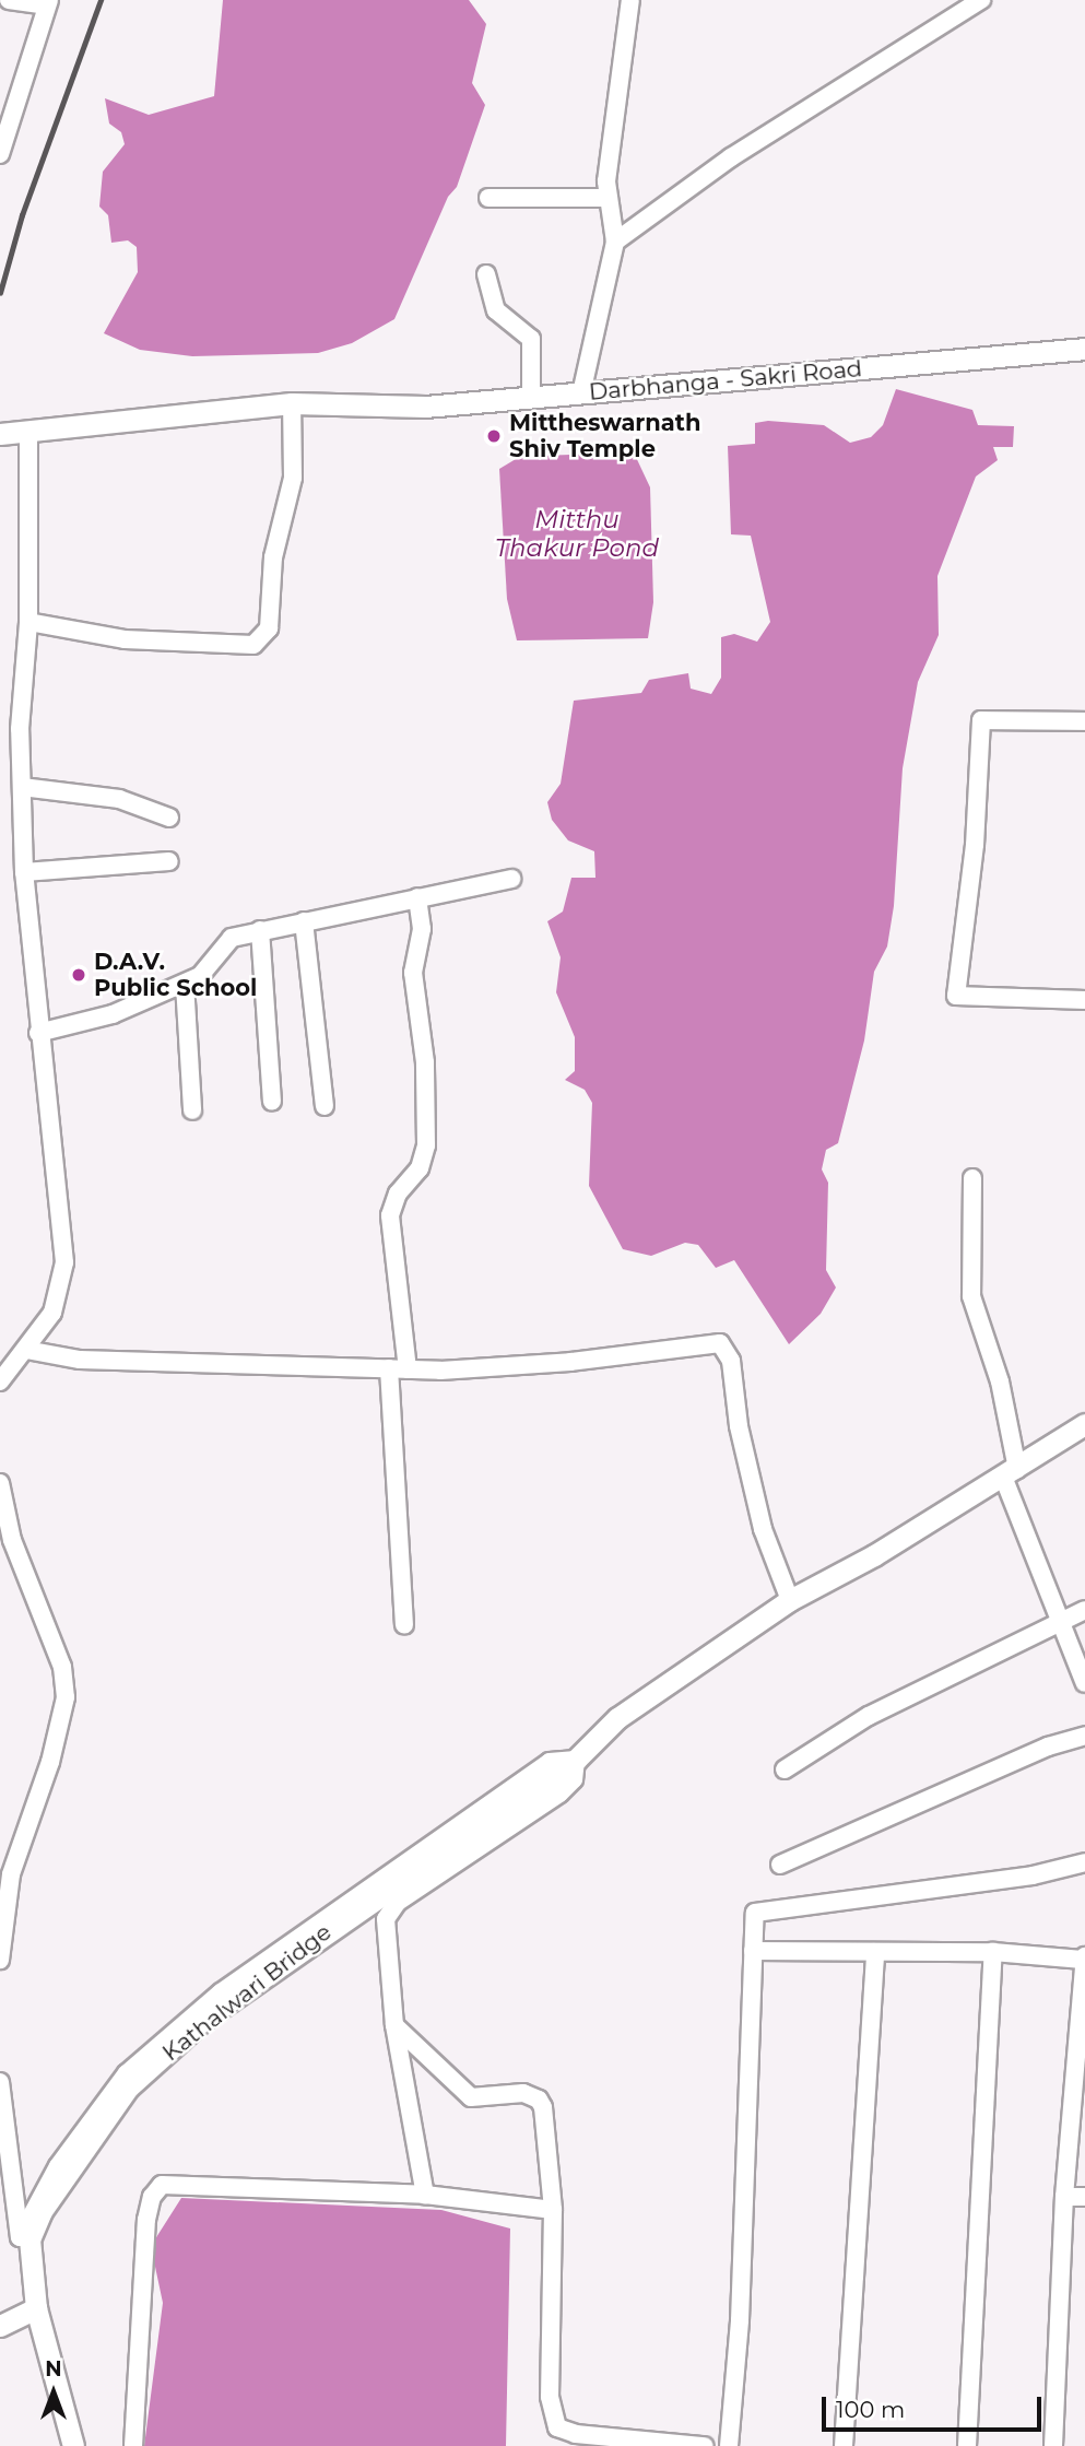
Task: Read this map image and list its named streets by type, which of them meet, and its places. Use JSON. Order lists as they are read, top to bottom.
{
  "streets": {
    "main road": ["Darbhanga - Sakri Road", "Kathalwari Bridge"]
  },
  "water": ["Mitthu Thakur Pond"],
  "places": ["Mittheswarnath Shiv Temple", "D.A.V. Public School"],
  "scale_bar": "100 m",
  "north": "top"
}
